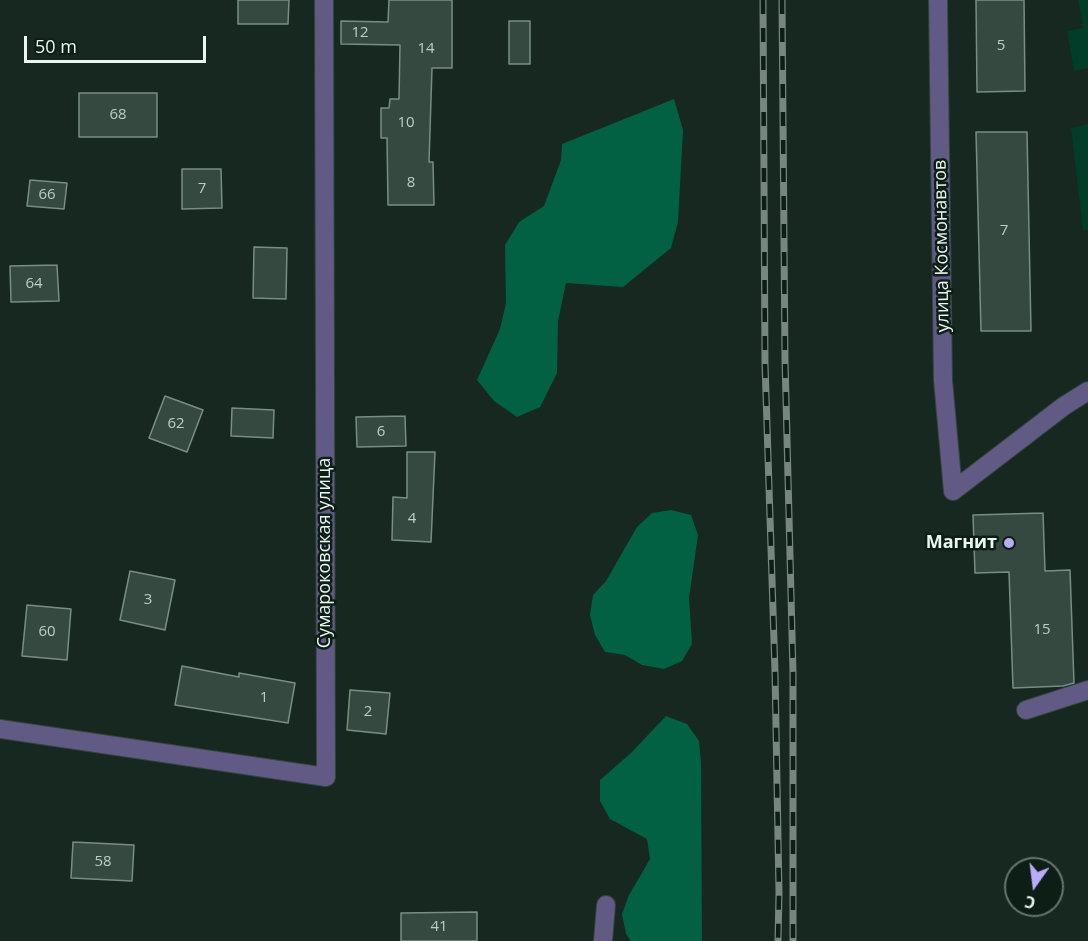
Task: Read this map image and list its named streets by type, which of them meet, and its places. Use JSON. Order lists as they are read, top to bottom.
{
  "streets": {
    "street": ["улица Космонавтов", "Сумароковская улица"]
  },
  "places": ["Магнит"],
  "house_numbers": [
    "12",
    "5",
    "14",
    "68",
    "10",
    "8",
    "7",
    "66",
    "7",
    "64",
    "62",
    "6",
    "4",
    "3",
    "15",
    "60",
    "1",
    "2",
    "58",
    "41"
  ],
  "scale_bar": "50 m",
  "north": "bottom"
}
